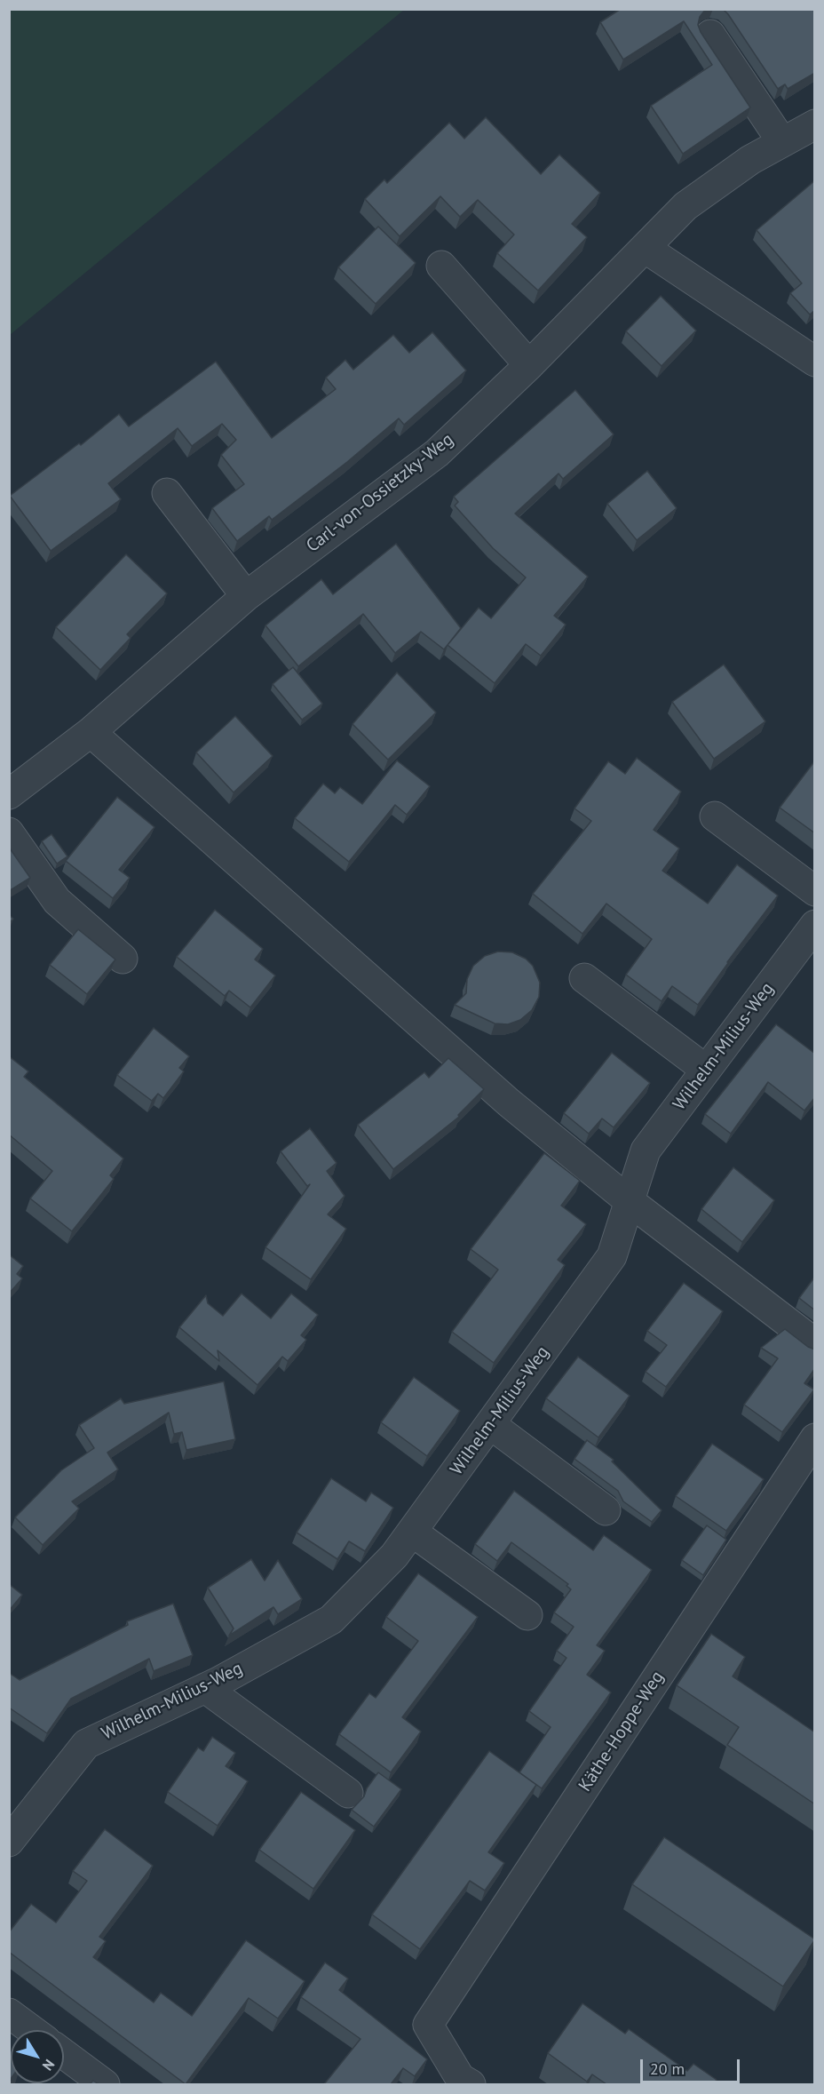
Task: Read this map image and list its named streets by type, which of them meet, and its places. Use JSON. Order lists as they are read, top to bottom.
{
  "streets": {
    "street": ["Carl-von-Ossietzky-Weg", "Wilhelm-Milius-Weg", "Käthe-Hoppe-Weg"]
  },
  "scale_bar": "20 m",
  "north": "bottom right"
}
